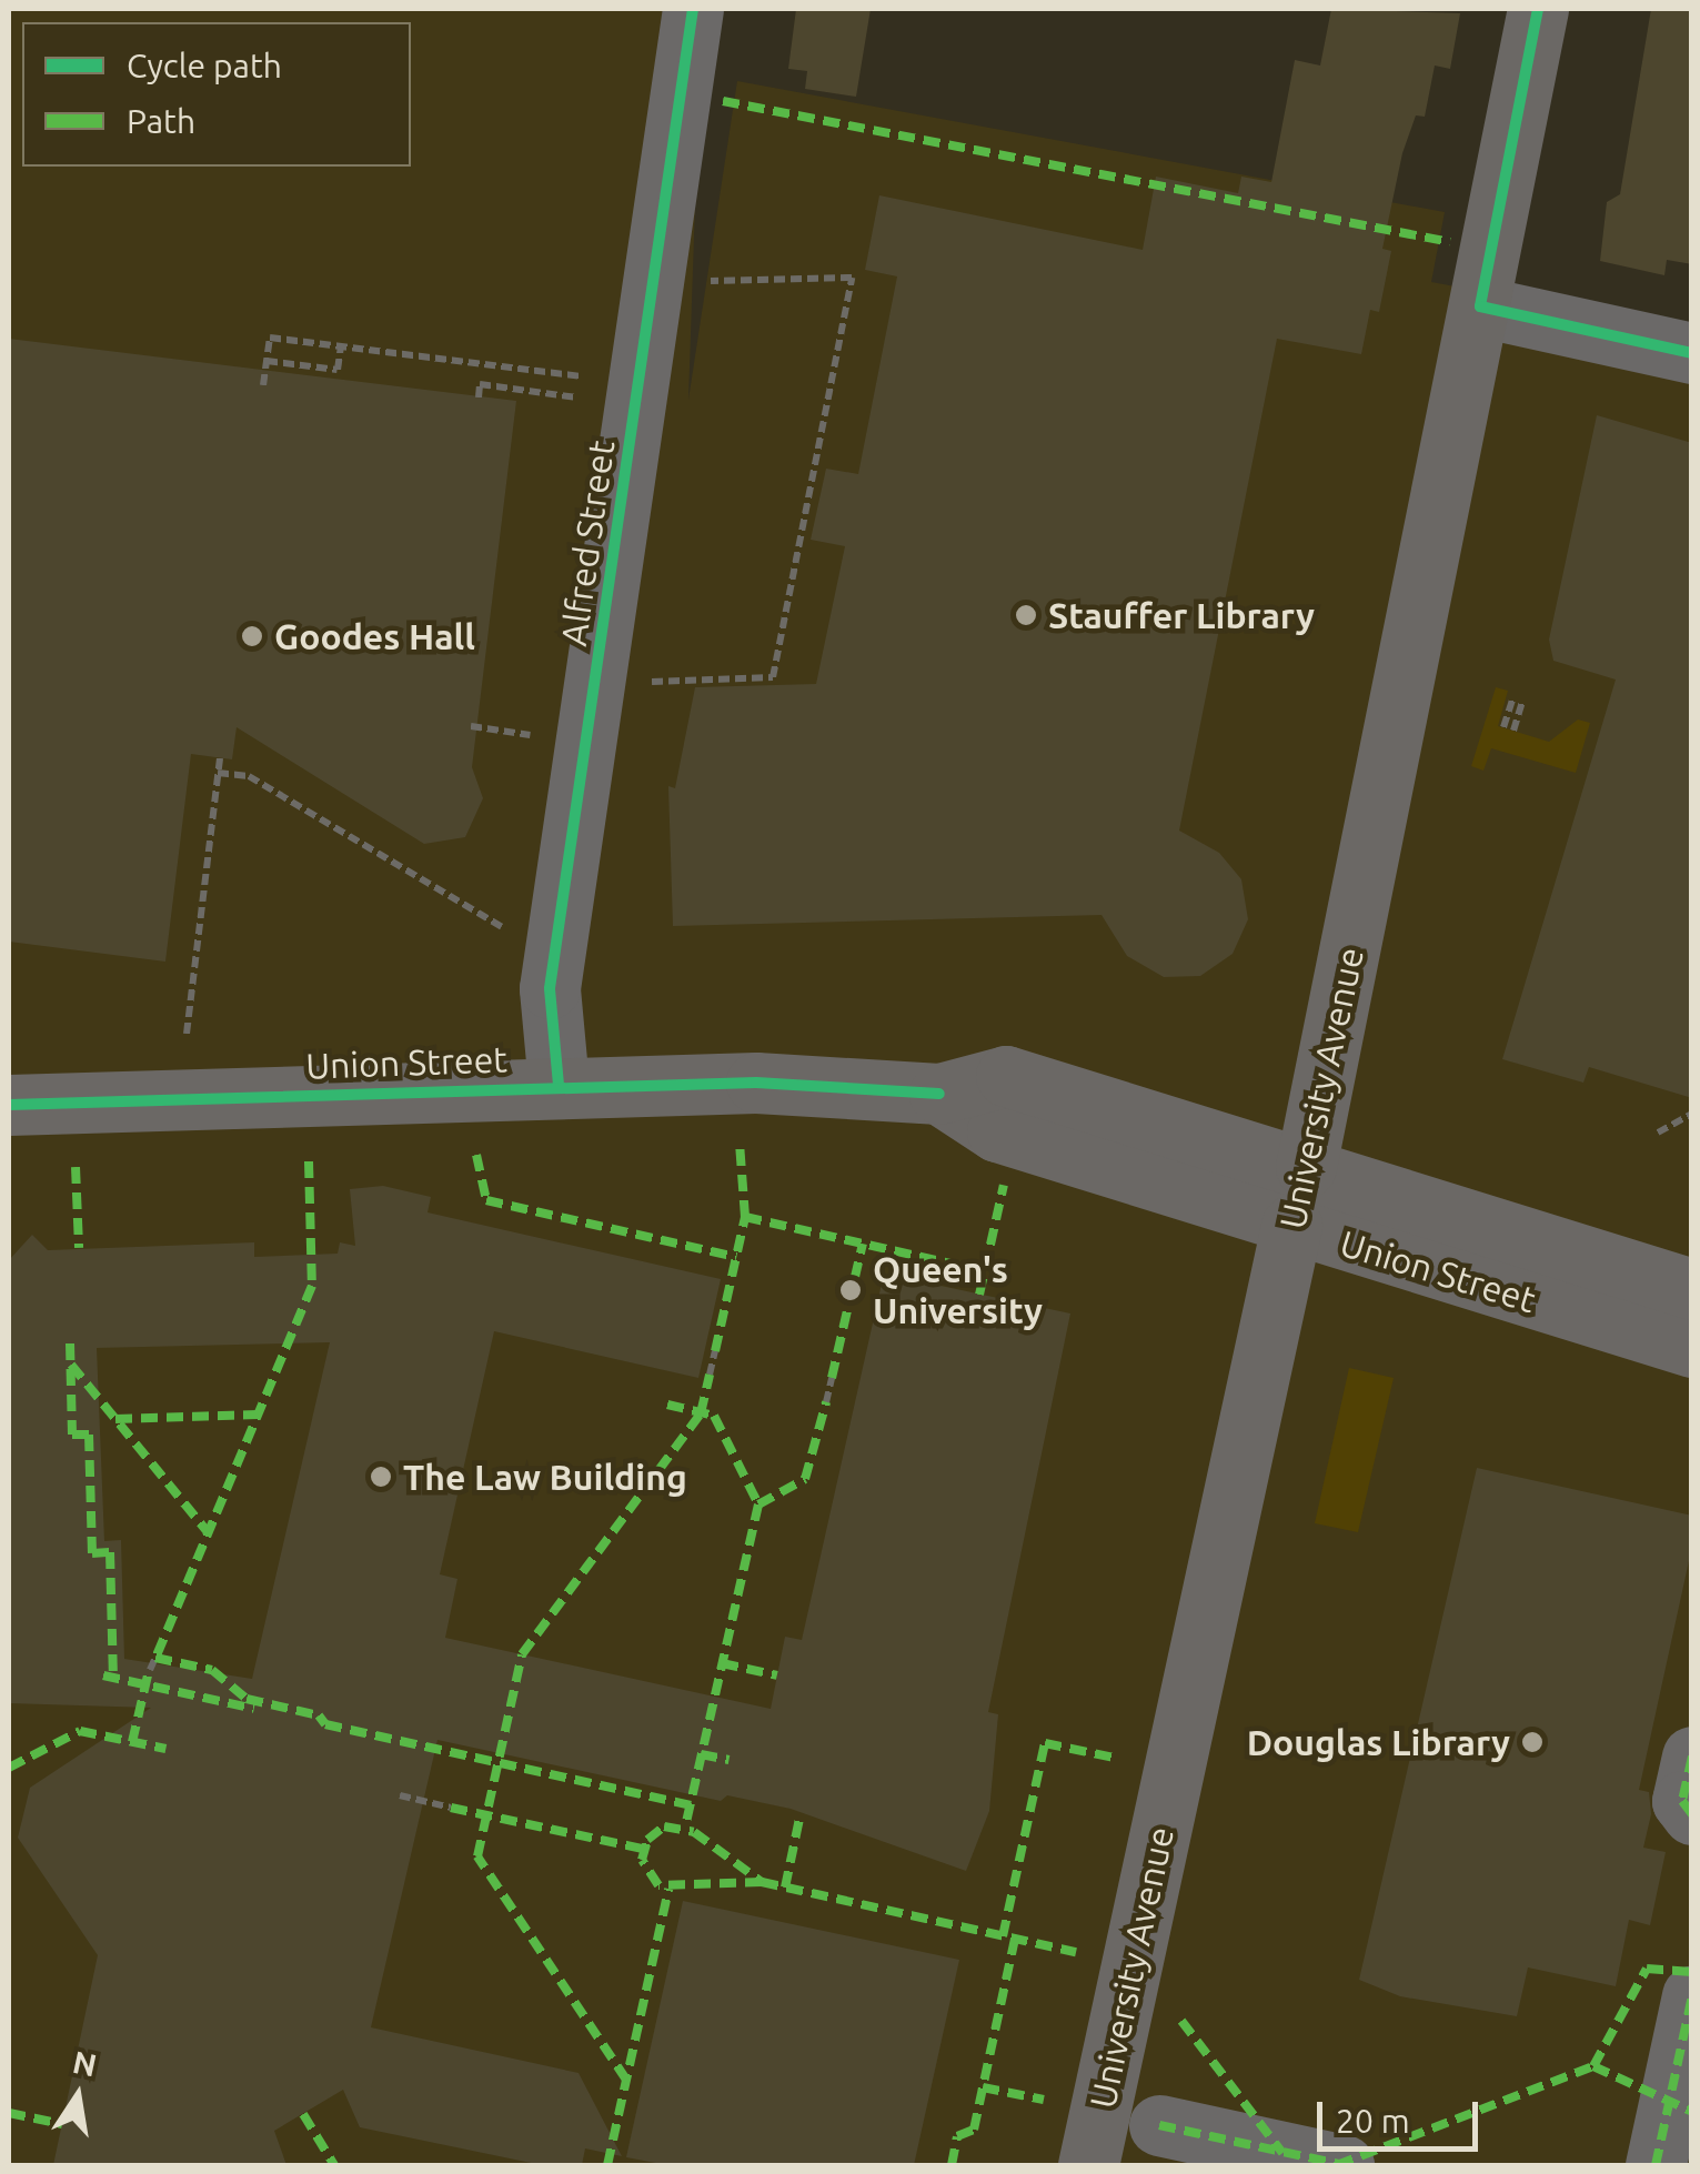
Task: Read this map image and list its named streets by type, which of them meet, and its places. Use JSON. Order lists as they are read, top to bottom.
{
  "streets": {
    "main road": ["Union Street", "University Avenue"],
    "street": ["Alfred Street"]
  },
  "crossings": [
    ["Alfred Street", "Union Street"],
    ["Union Street", "University Avenue"]
  ],
  "places": [
    "Stauffer Library",
    "Goodes Hall",
    "Queen's University",
    "The Law Building",
    "Douglas Library"
  ],
  "legend": ["Cycle path", "Path"],
  "scale_bar": "20 m",
  "north": "top"
}
